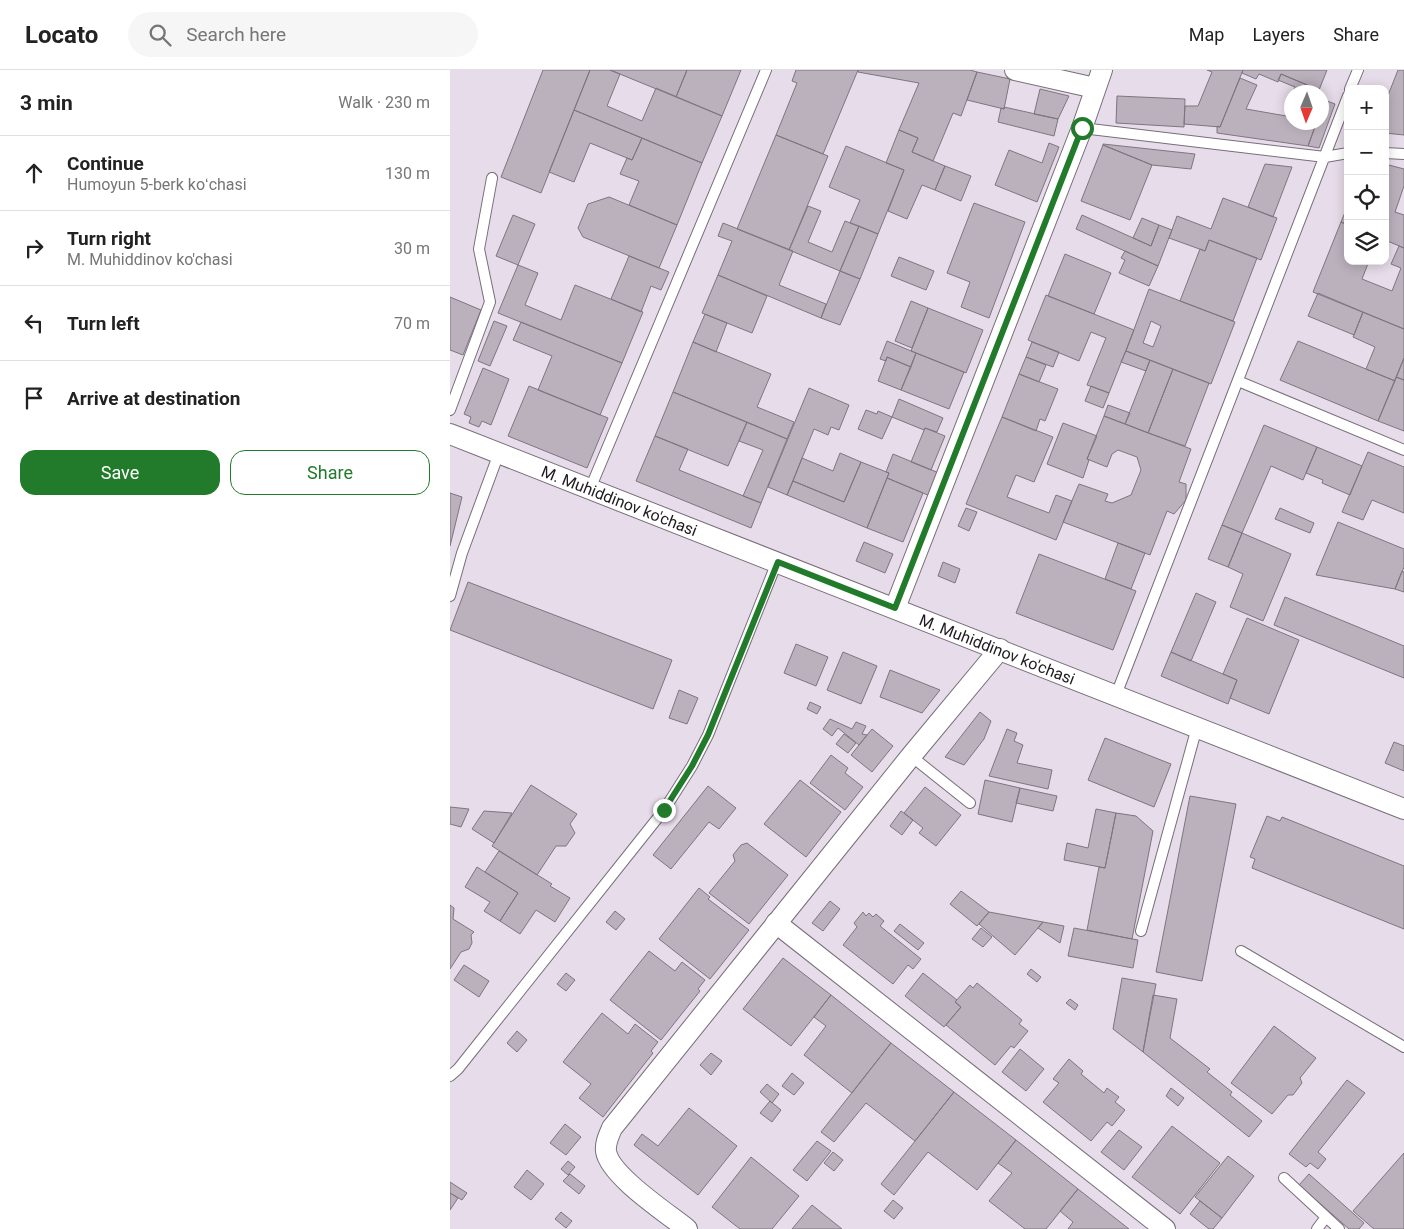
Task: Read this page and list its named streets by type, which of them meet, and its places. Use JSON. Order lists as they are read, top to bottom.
{
  "streets": {
    "street": ["M. Muhiddinov ko'chasi"]
  },
  "north": "bottom",
  "page": {
    "header": "Locato",
    "search": "Search here",
    "nav": ["Map", "Layers", "Share"],
    "heading": ["3 min", "Walk · 230 m"],
    "map_buttons": ["+", "−"],
    "list": [
      ["Continue", "Humoyun 5-berk koʻchasi", "130 m"],
      ["Turn right", "M. Muhiddinov ko'chasi", "30 m"],
      ["Turn left", "70 m"],
      "Arrive at destination"
    ],
    "buttons": ["Save", "Share"]
  }
}
